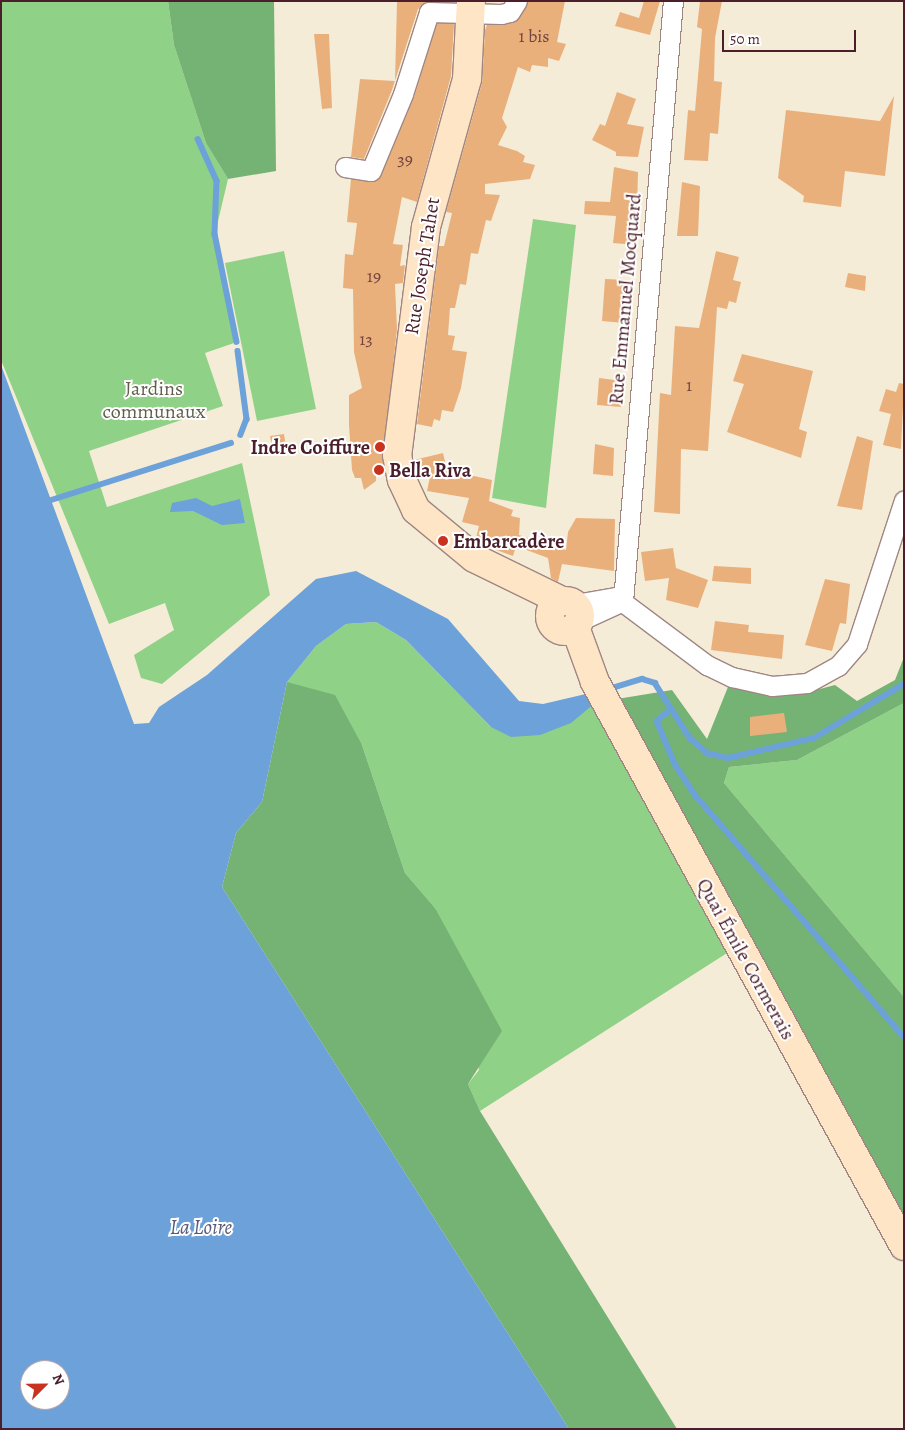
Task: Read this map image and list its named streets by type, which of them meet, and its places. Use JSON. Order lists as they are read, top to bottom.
{
  "streets": {
    "street": ["Rue Joseph Tahet", "Rue Emmanuel Mocquard", "Quai Émile Cormerais"]
  },
  "crossings": [
    ["Rue Joseph Tahet", "Quai Émile Cormerais"]
  ],
  "water": ["La Loire"],
  "parks": ["Jardins communaux"],
  "places": ["Indre Coiffure", "Bella Riva", "Embarcadère"],
  "house_numbers": [
    "1 bis",
    "39",
    "19",
    "13",
    "1"
  ],
  "scale_bar": "50 m",
  "north": "top right"
}
